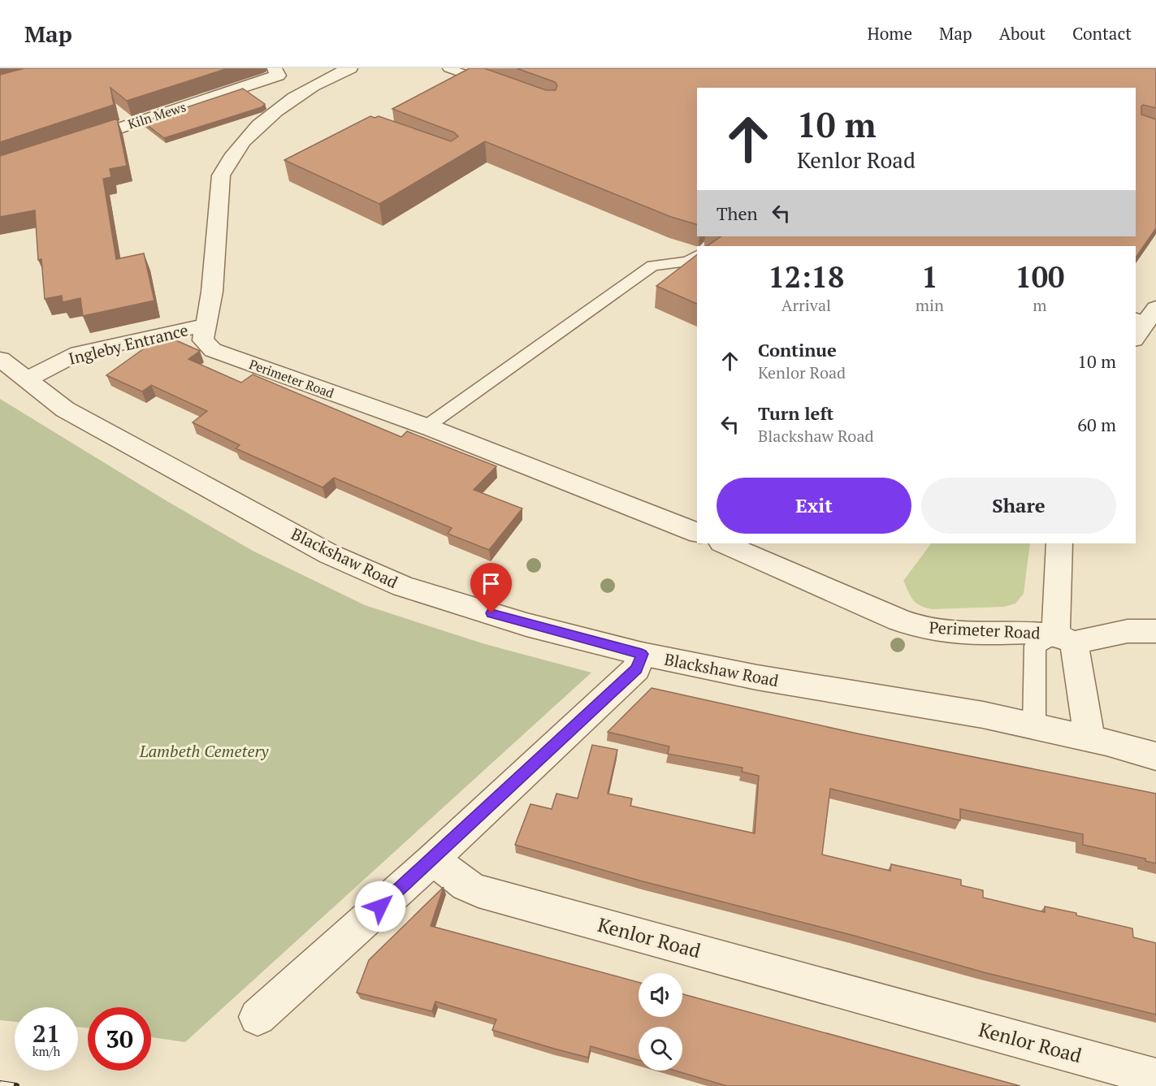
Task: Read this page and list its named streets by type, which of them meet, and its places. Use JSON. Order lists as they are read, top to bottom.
{
  "streets": {
    "street": [
      "Kiln Mews",
      "Ingleby Entrance",
      "Perimeter Road",
      "Blackshaw Road",
      "Kenlor Road"
    ]
  },
  "crossings": [
    ["Ingleby Entrance", "Perimeter Road"],
    ["Ingleby Entrance", "Blackshaw Road"]
  ],
  "parks": ["Lambeth Cemetery"],
  "page": {
    "header": "Map",
    "nav": [
      "Home",
      "Map",
      "About",
      "Contact"
    ],
    "turn": ["10 m", "Kenlor Road"],
    "then": "Then",
    "eta": [
      "12:18",
      "Arrival",
      "1",
      "min",
      "100",
      "m"
    ],
    "list": [
      {
        "name": "Continue",
        "note": "Kenlor Road",
        "value": "10 m"
      },
      {
        "name": "Turn left",
        "note": "Blackshaw Road",
        "value": "60 m"
      }
    ],
    "buttons": ["Exit", "Share"],
    "speed": "21 km/h",
    "limit": "30"
  }
}
